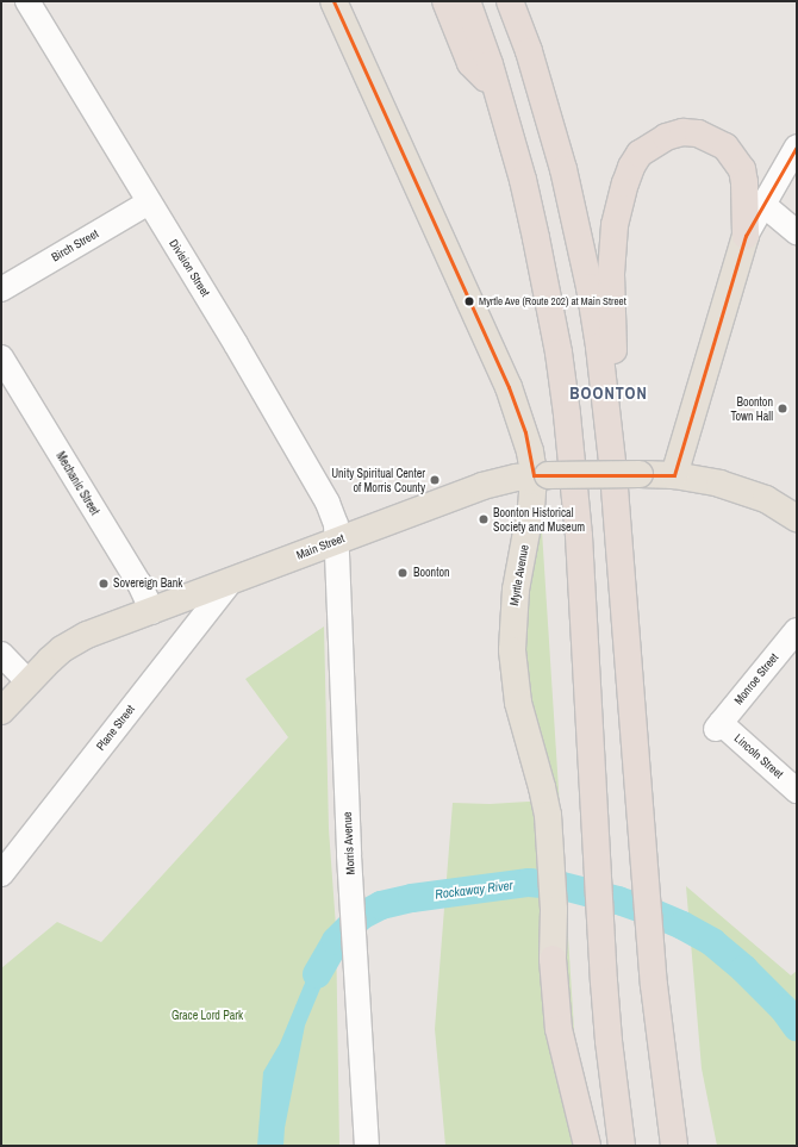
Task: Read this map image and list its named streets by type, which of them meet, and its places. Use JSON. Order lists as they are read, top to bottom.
{
  "streets": {
    "main road": ["Main Street", "Myrtle Avenue"],
    "street": [
      "Birch Street",
      "Division Street",
      "Mechanic Street",
      "Monroe Street",
      "Plane Street",
      "Lincoln Street",
      "Morris Avenue"
    ]
  },
  "crossings": [
    ["Birch Street", "Division Street"],
    ["Division Street", "Main Street"],
    ["Division Street", "Morris Avenue"],
    ["Mechanic Street", "Main Street"],
    ["Main Street", "Myrtle Avenue"],
    ["Main Street", "Plane Street"],
    ["Main Street", "Morris Avenue"],
    ["Monroe Street", "Lincoln Street"]
  ],
  "districts": ["BOONTON"],
  "water": ["Rockaway River"],
  "parks": ["Grace Lord Park"],
  "places": [
    "Myrtle Ave (Route 202) at Main Street",
    "Boonton Town Hall",
    "Unity Spiritual Center of Morris County",
    "Boonton Historical Society and Museum",
    "Boonton",
    "Sovereign Bank"
  ]
}
